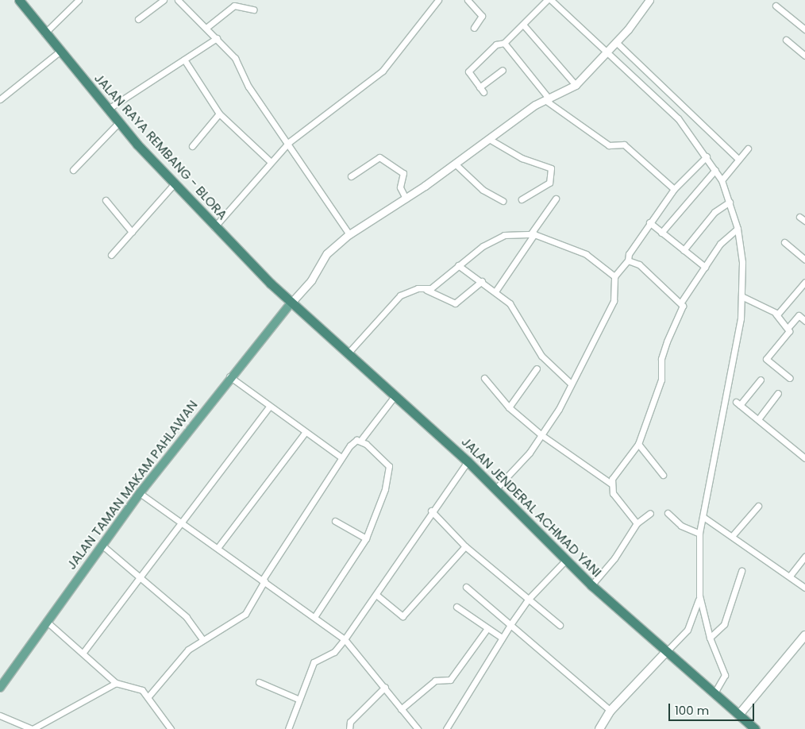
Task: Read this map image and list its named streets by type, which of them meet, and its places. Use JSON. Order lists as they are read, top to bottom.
{
  "streets": {
    "highway": ["JALAN RAYA REMBANG - BLORA", "JALAN JENDERAL ACHMAD YANI"],
    "main road": ["JALAN TAMAN MAKAM PAHLAWAN"]
  },
  "crossings": [
    ["JALAN RAYA REMBANG - BLORA", "JALAN TAMAN MAKAM PAHLAWAN"],
    ["JALAN RAYA REMBANG - BLORA", "JALAN JENDERAL ACHMAD YANI"],
    ["JALAN TAMAN MAKAM PAHLAWAN", "JALAN JENDERAL ACHMAD YANI"]
  ],
  "scale_bar": "100 m"
}
